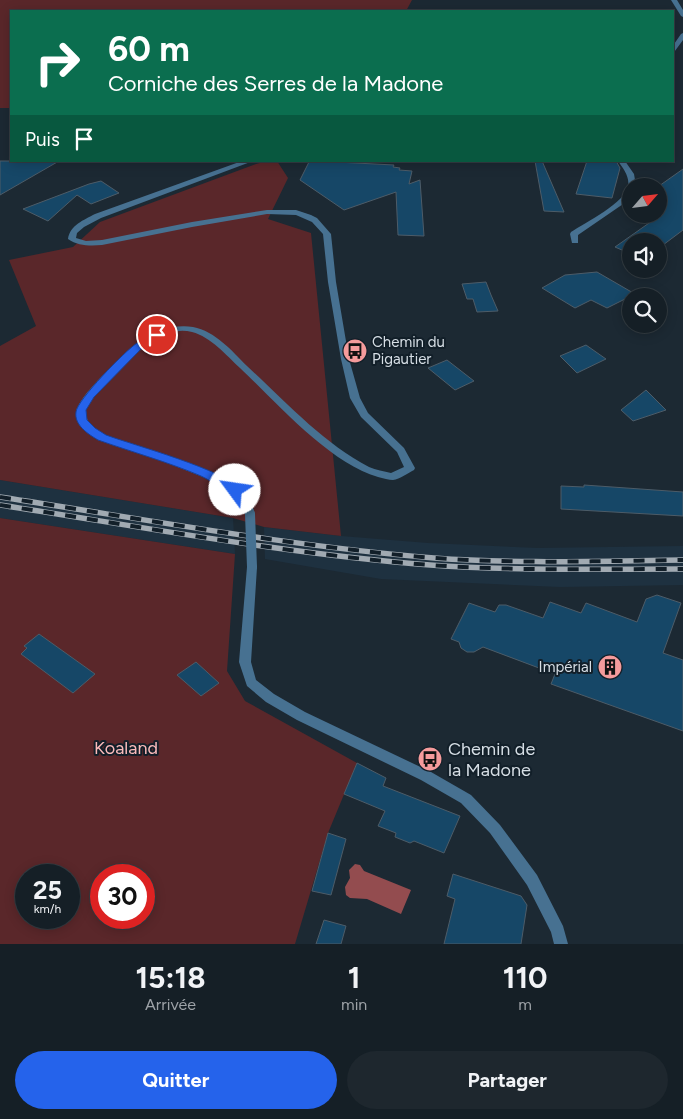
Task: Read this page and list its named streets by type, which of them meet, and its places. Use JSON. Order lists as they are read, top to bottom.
{
  "parks": ["Koaland"],
  "places": {
    "bus stop": ["Chemin du Pigautier", "Chemin de la Madone"],
    "building": ["Impérial"]
  },
  "north": "top right",
  "page": {
    "turn": ["60 m", "Corniche des Serres de la Madone"],
    "then": "Puis",
    "speed": "25 km/h",
    "limit": "30",
    "eta": [
      "15:18",
      "Arrivée",
      "1",
      "min",
      "110",
      "m"
    ],
    "buttons": ["Quitter", "Partager"]
  }
}
